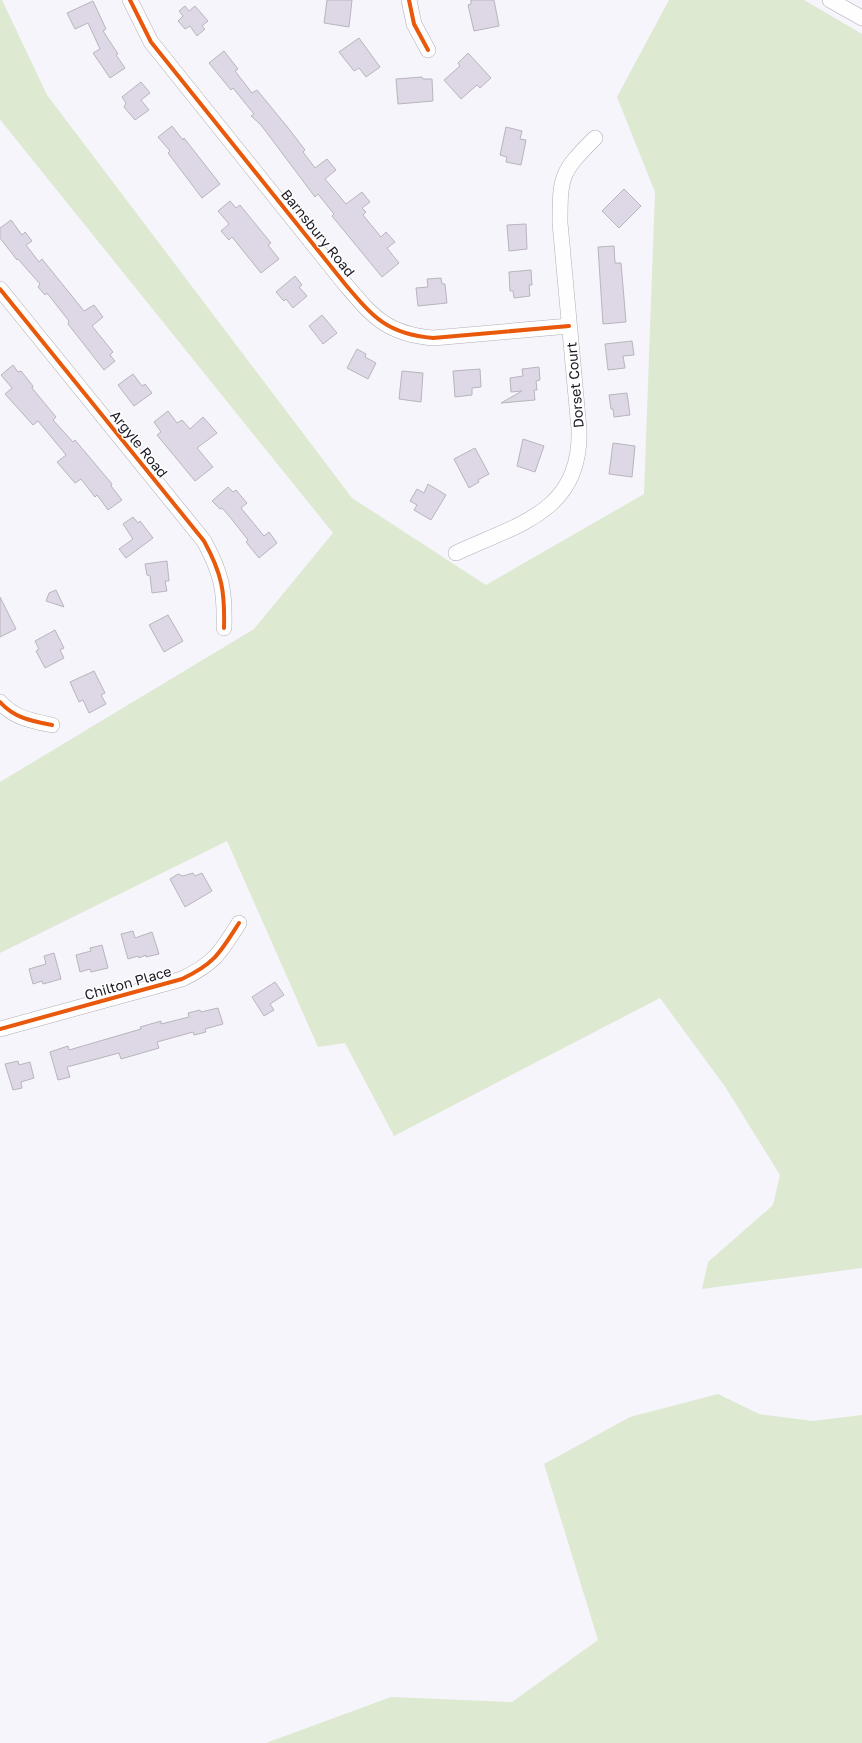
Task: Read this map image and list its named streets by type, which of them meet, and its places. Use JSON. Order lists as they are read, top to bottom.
{
  "streets": {
    "street": [
      "Barnsbury Road",
      "Dorset Court",
      "Argyle Road",
      "Chilton Place"
    ]
  },
  "crossings": [
    ["Barnsbury Road", "Dorset Court"]
  ]
}
